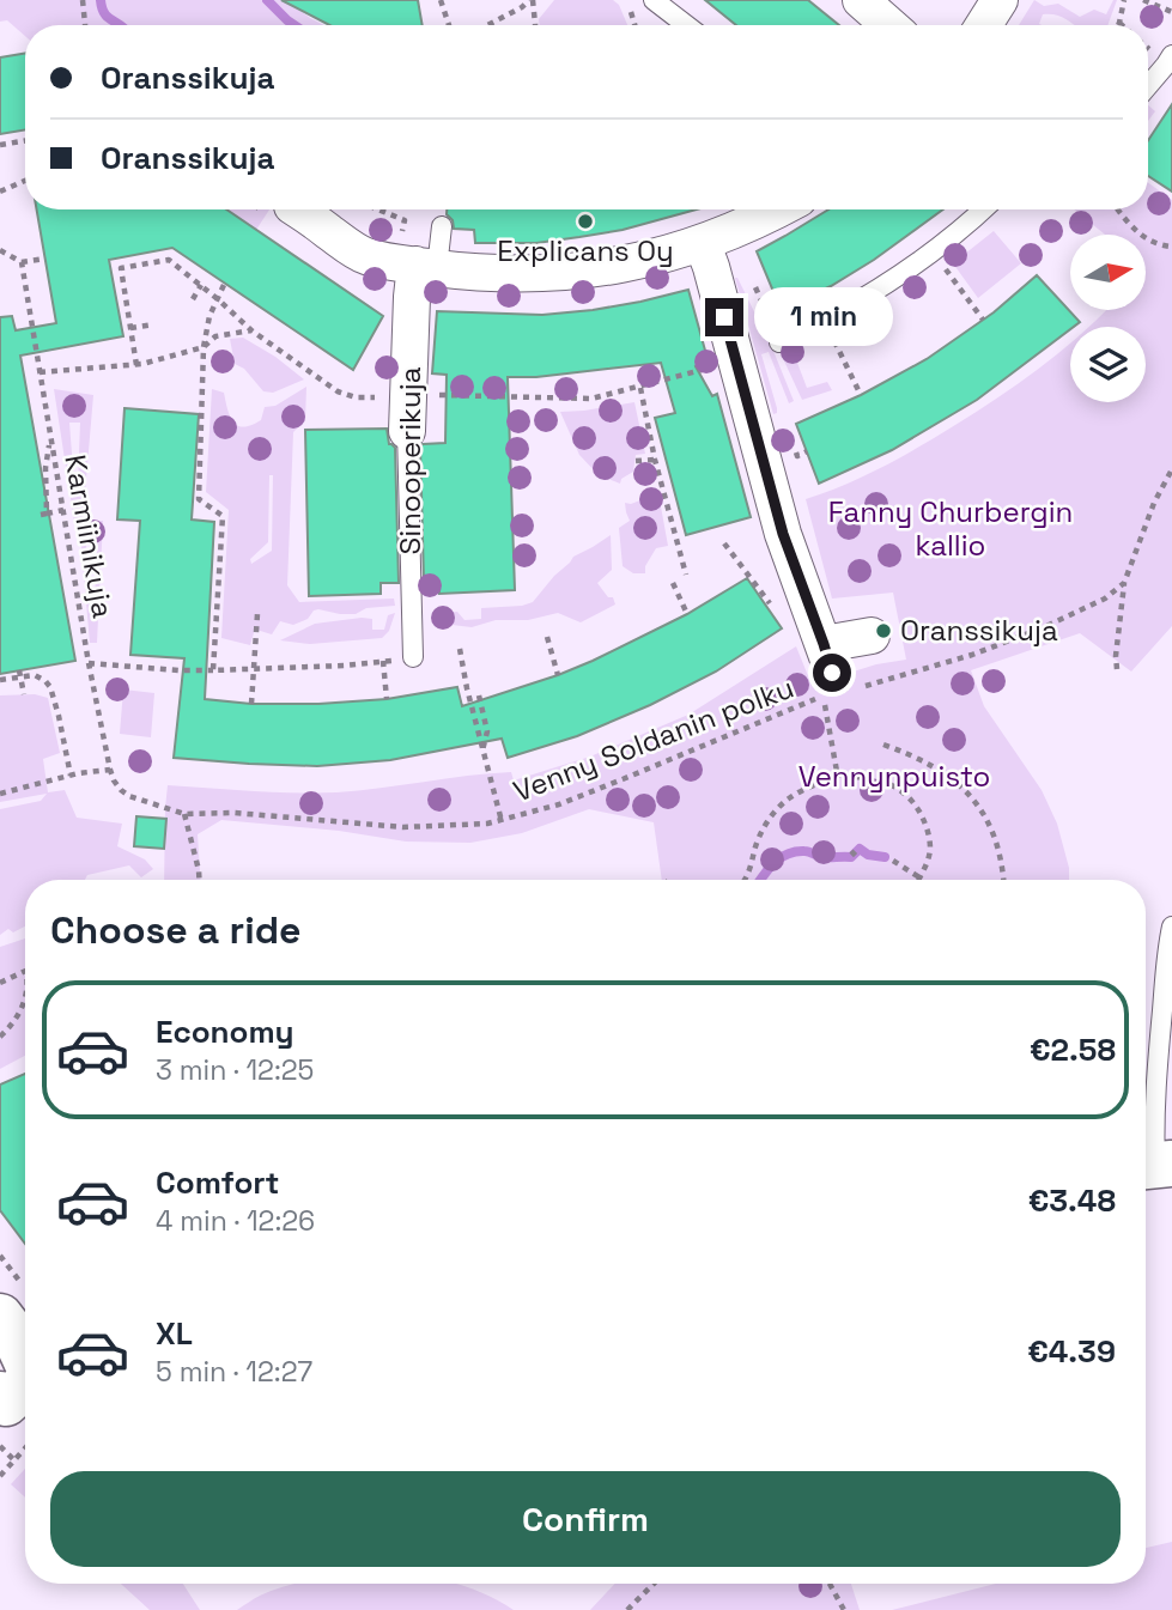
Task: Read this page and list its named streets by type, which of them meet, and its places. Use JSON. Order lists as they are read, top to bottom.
{
  "streets": {
    "street": ["Sinooperikuja"],
    "path": ["Karmiinikuja", "Venny Soldanin polku"]
  },
  "crossings": [
    ["Karmiinikuja", "Venny Soldanin polku"]
  ],
  "parks": ["Fanny Churbergin kallio", "Vennynpuisto"],
  "places": ["Explicans Oy", "Oranssikuja"],
  "north": "right",
  "page": {
    "banner": ["Oranssikuja", "Oranssikuja"],
    "bubble": "1 min",
    "heading": "Choose a ride",
    "list": [
      {
        "name": "Economy",
        "note": "3 min · 12:25",
        "value": "€2.58"
      },
      {
        "name": "Comfort",
        "note": "4 min · 12:26",
        "value": "€3.48"
      },
      {
        "name": "XL",
        "note": "5 min · 12:27",
        "value": "€4.39"
      }
    ],
    "buttons": "Confirm"
  }
}
